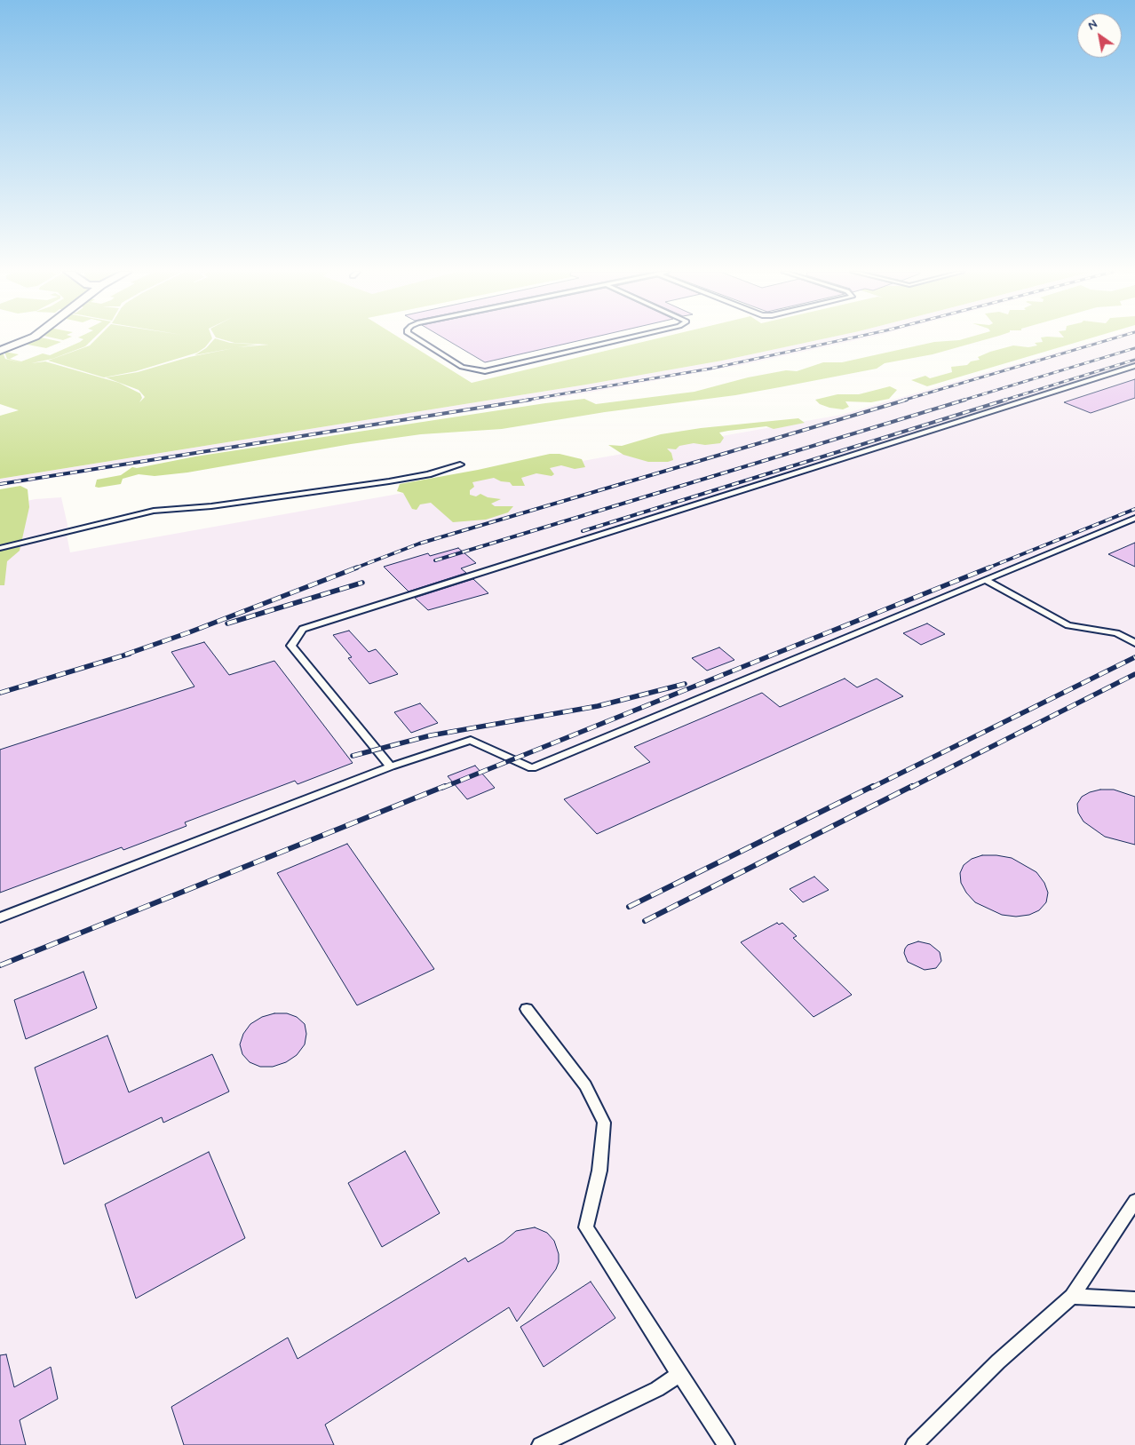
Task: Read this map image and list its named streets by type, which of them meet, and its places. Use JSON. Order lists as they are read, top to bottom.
{
  "north": "top left"
}
